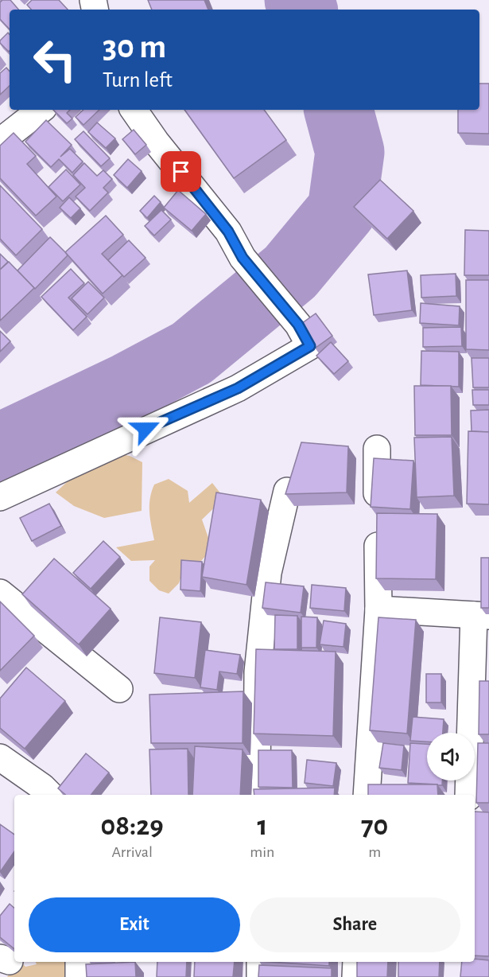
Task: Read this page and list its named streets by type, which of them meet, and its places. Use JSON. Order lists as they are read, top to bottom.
{
  "page": {
    "turn": ["30 m", "Turn left"],
    "eta": [
      "08:29",
      "Arrival",
      "1",
      "min",
      "70",
      "m"
    ],
    "buttons": ["Exit", "Share"]
  }
}
